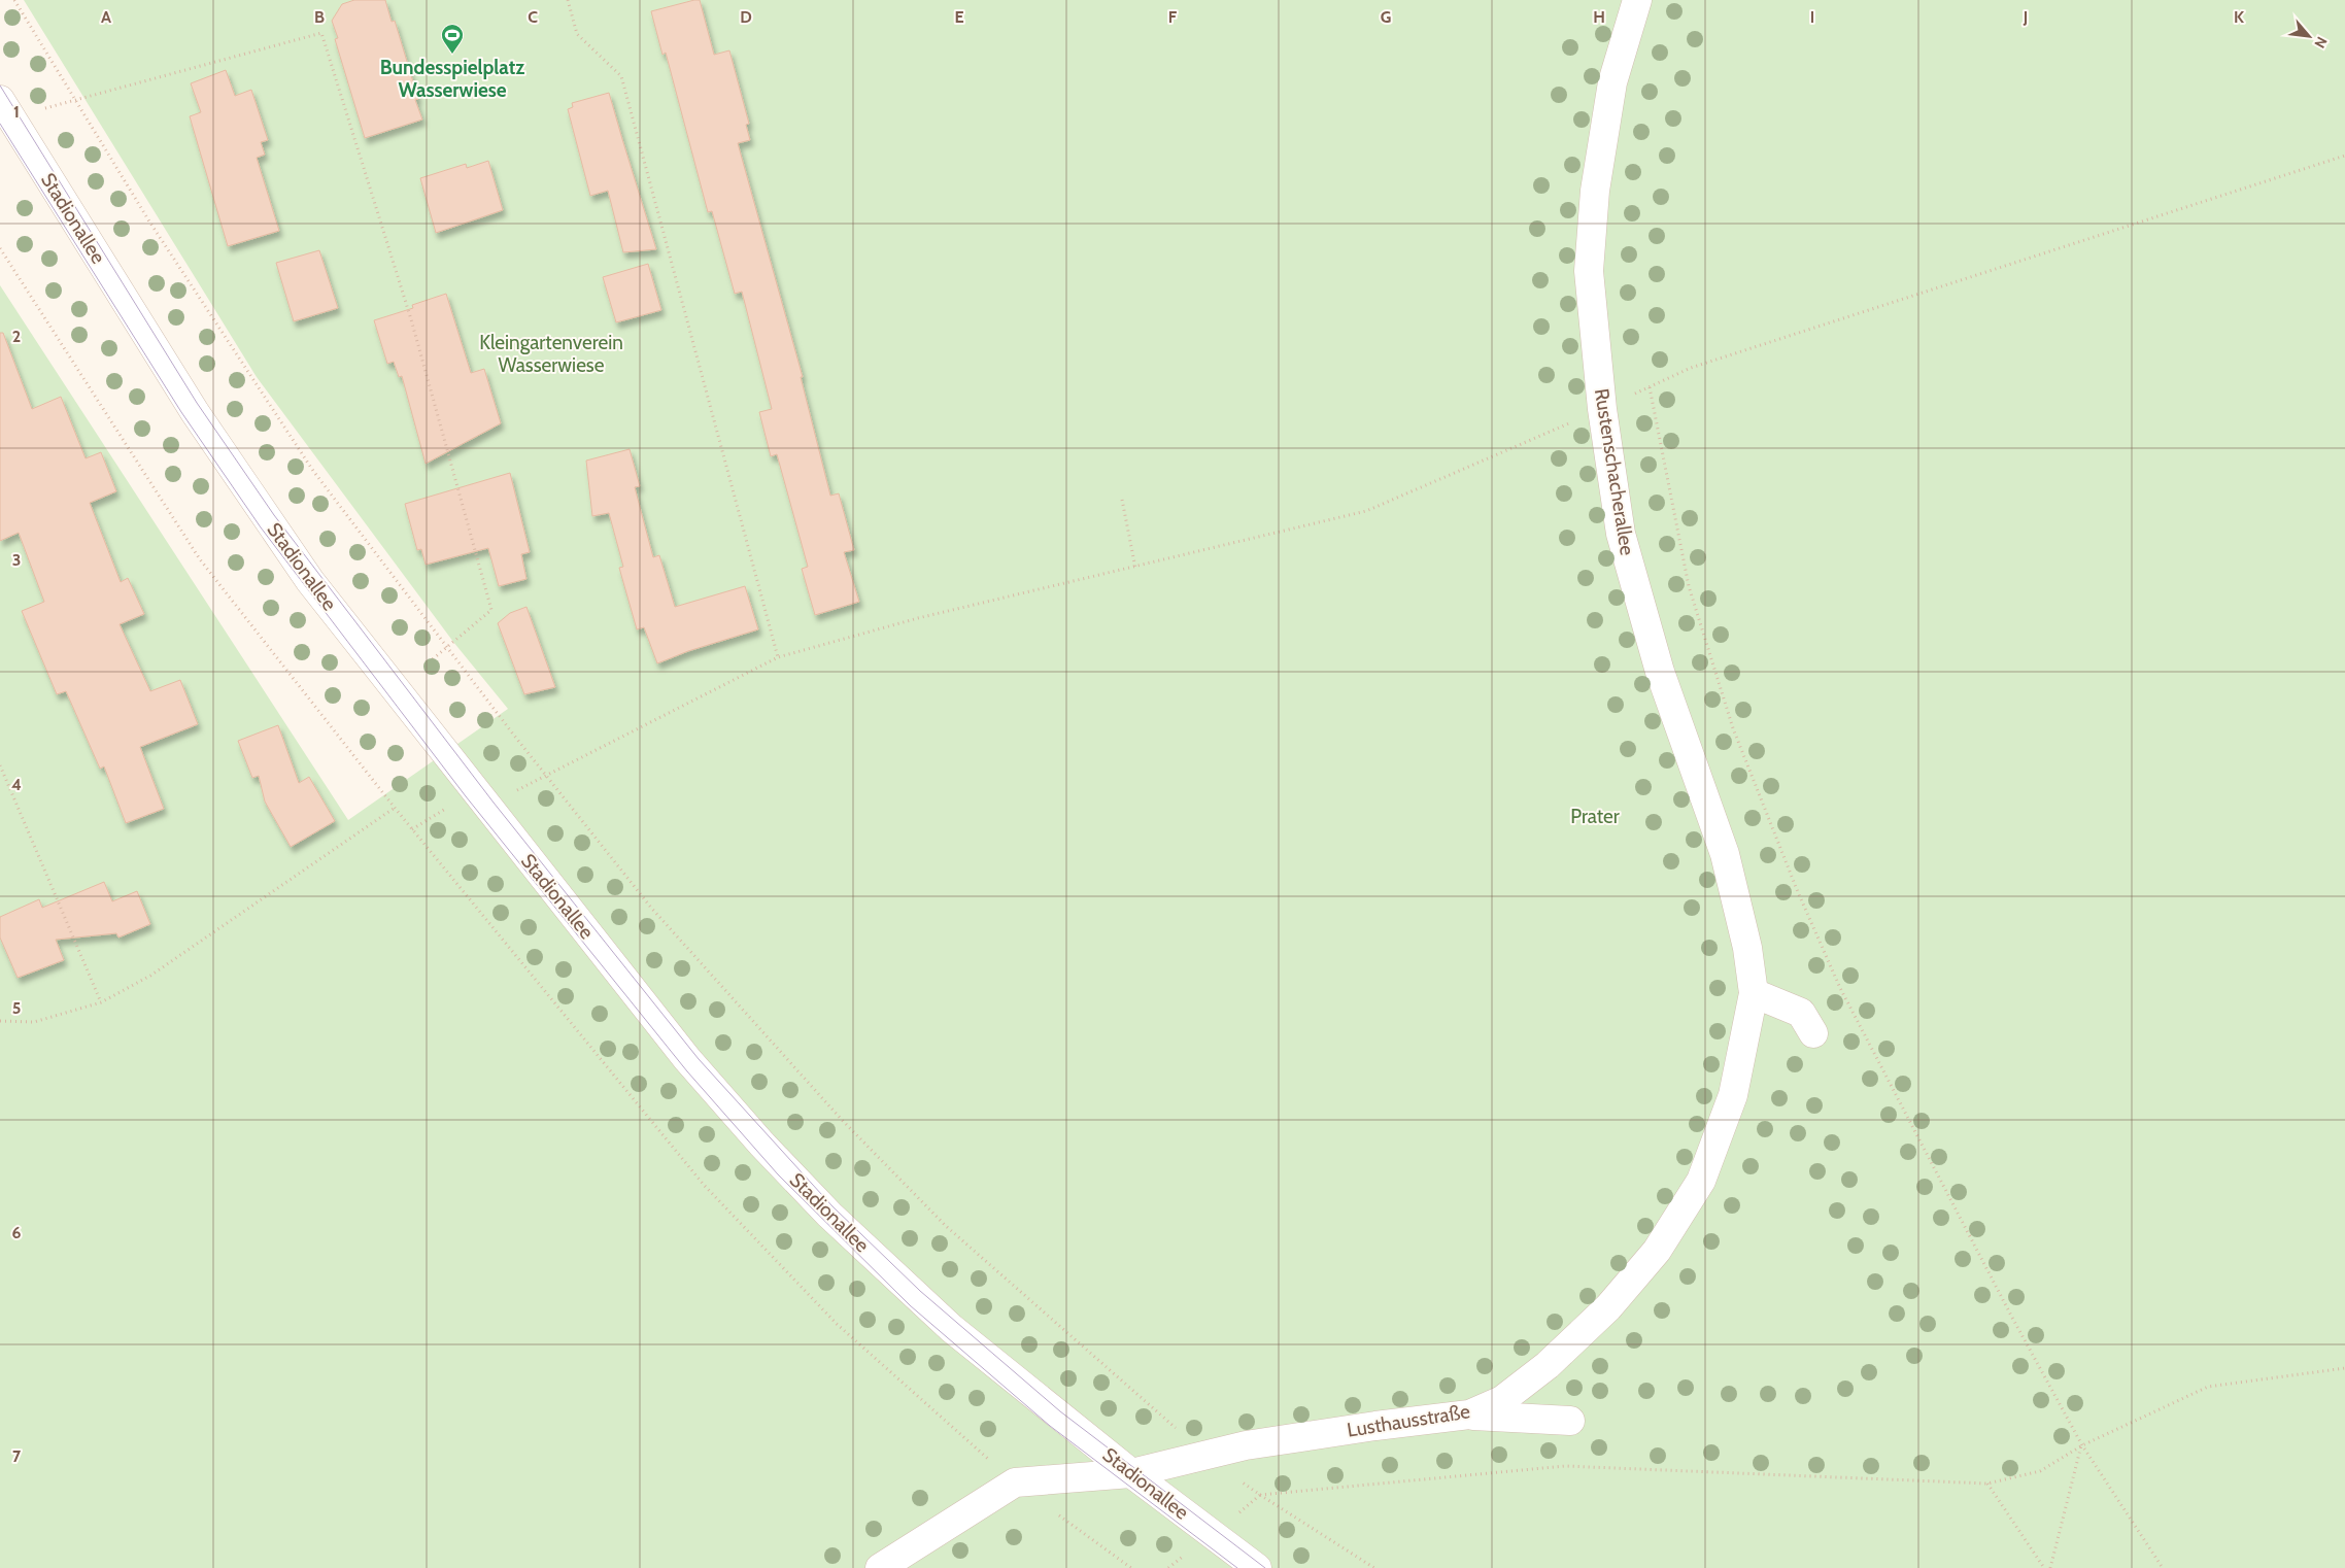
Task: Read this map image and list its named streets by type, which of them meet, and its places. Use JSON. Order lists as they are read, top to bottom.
{
  "streets": {
    "street": ["Stadionallee", "Rustenschacherallee", "Lusthausstraße"]
  },
  "crossings": [
    ["Stadionallee", "Lusthausstraße"],
    ["Rustenschacherallee", "Lusthausstraße"]
  ],
  "parks": ["Kleingartenverein Wasserwiese", "Prater"],
  "places": {
    "sports": ["Bundesspielplatz Wasserwiese"]
  },
  "north": "bottom right",
  "grid": {
    "columns": [
      "A",
      "B",
      "C",
      "D",
      "E",
      "F",
      "G",
      "H",
      "I",
      "J",
      "K"
    ],
    "rows": [
      "1",
      "2",
      "3",
      "4",
      "5",
      "6",
      "7"
    ]
  }
}
